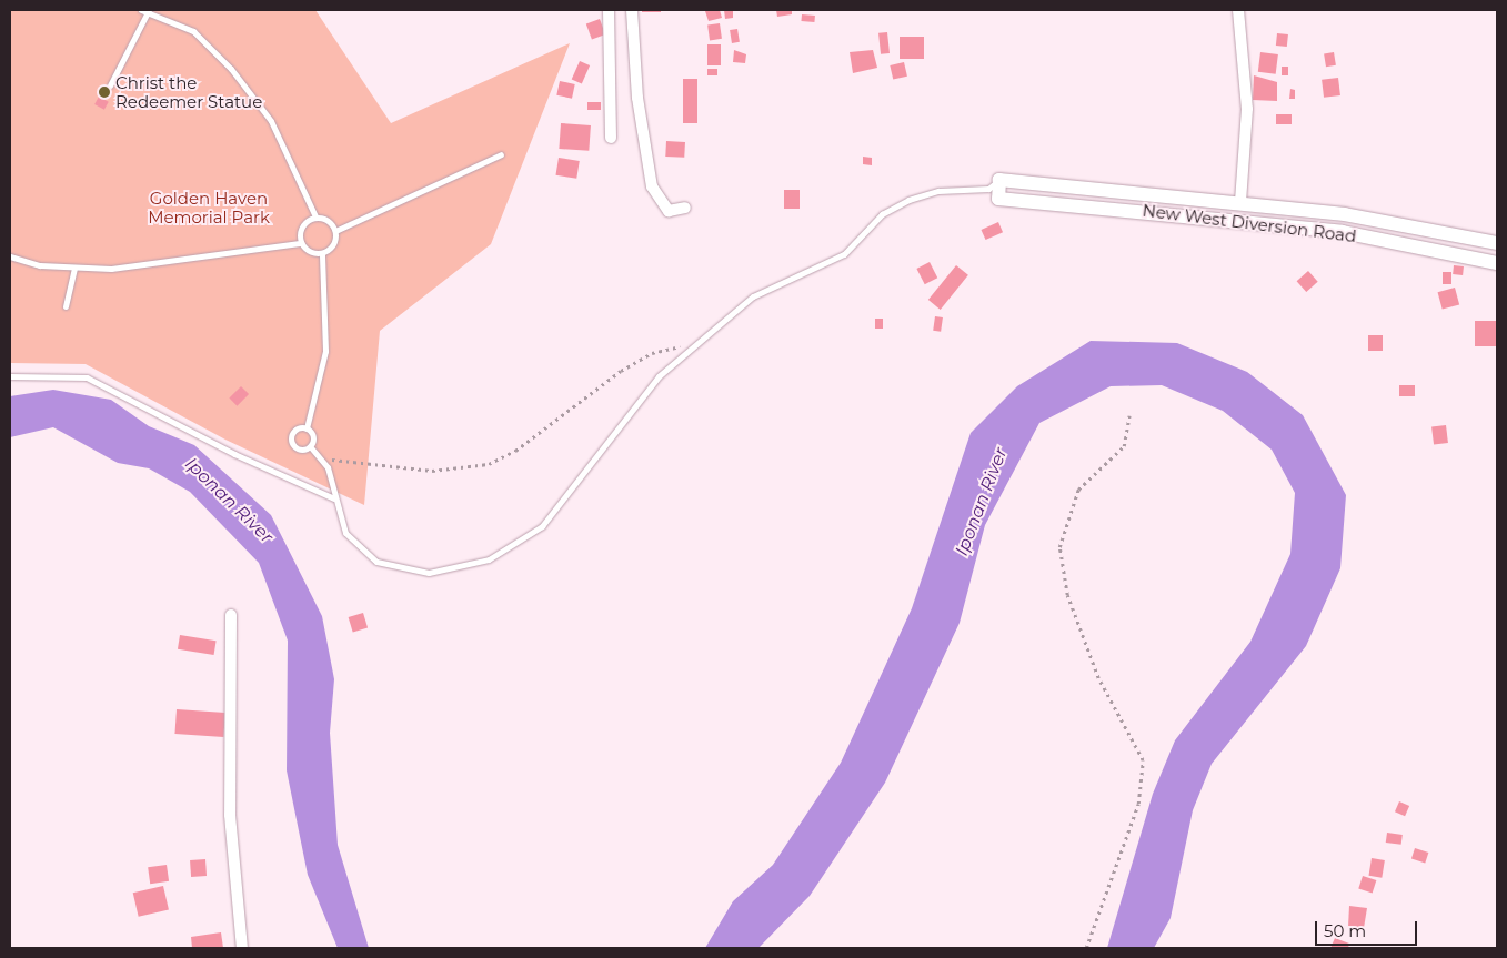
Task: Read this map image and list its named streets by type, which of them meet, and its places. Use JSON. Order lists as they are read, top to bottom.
{
  "streets": {
    "street": ["New West Diversion Road"]
  },
  "water": ["Iponan River"],
  "parks": ["Golden Haven Memorial Park"],
  "places": ["Christ the Redeemer Statue"],
  "scale_bar": "50 m"
}
